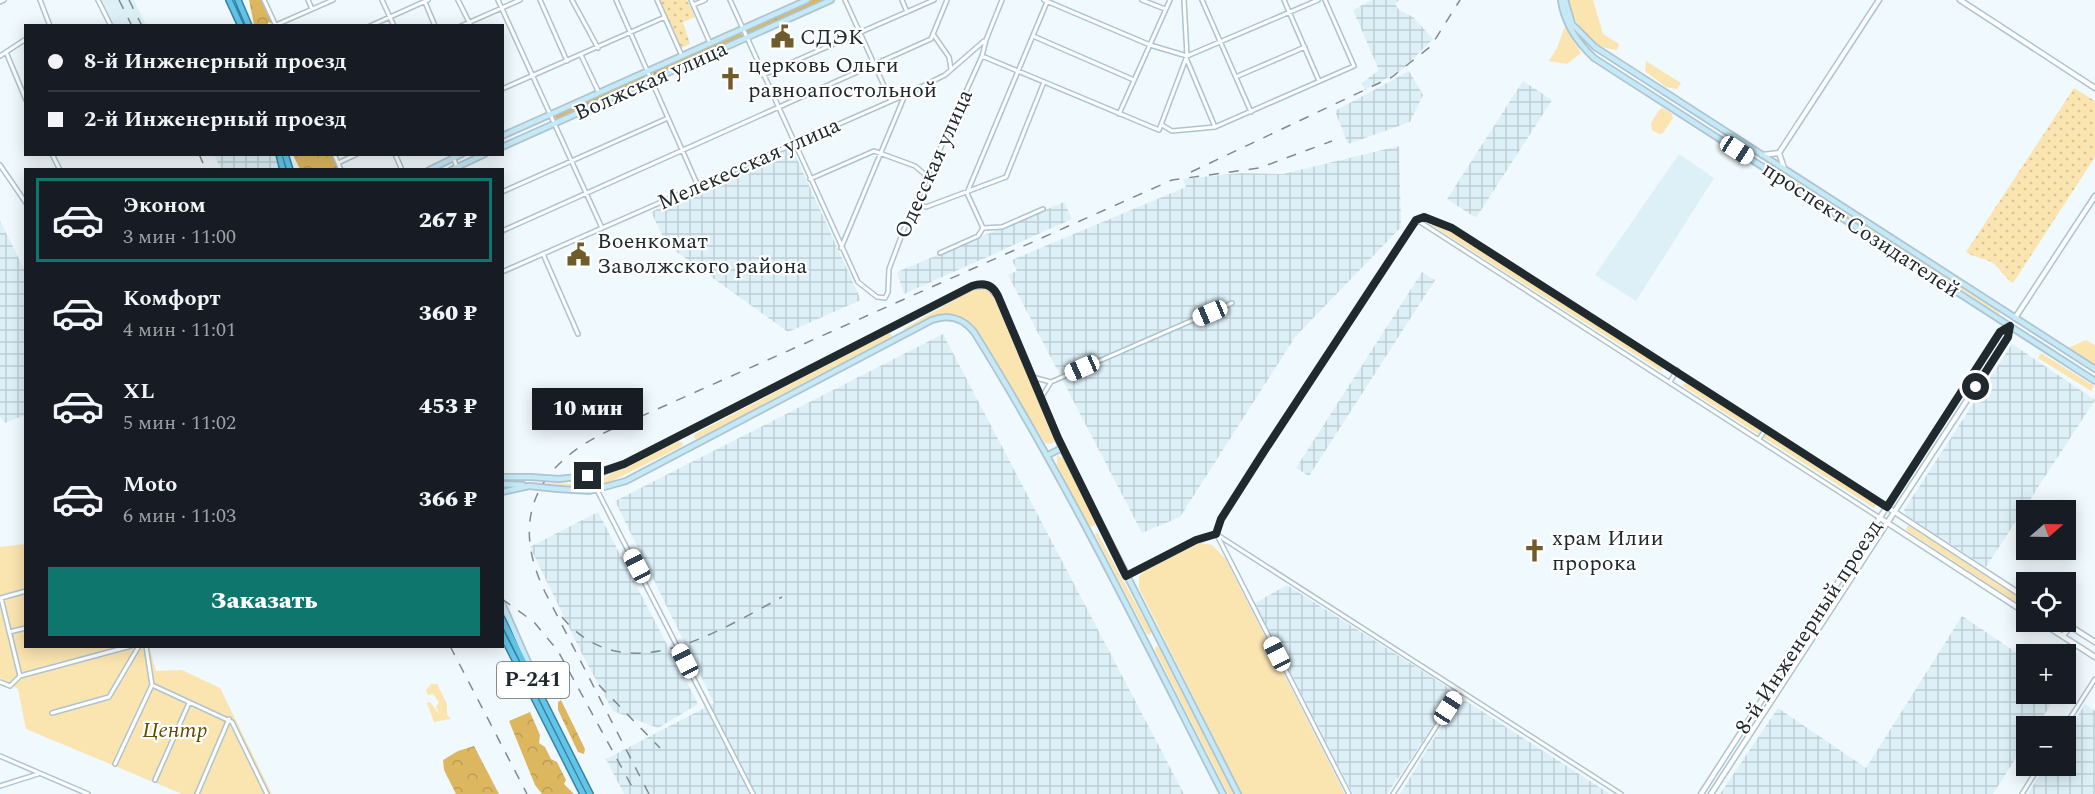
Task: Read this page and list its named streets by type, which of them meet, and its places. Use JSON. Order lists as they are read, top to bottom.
{
  "streets": {
    "highway": ["Р-241"],
    "main road": ["Волжская улица", "проспект Созидателей"],
    "street": ["Мелекесская улица", "Одесская улица", "8-й Инженерный проезд"]
  },
  "crossings": [
    ["Мелекесская улица", "Одесская улица"],
    ["проспект Созидателей", "8-й Инженерный проезд"]
  ],
  "parks": ["Центр"],
  "places": {
    "public building": ["СДЭК", "Военкомат Заволжского района"],
    "church": ["церковь Ольги равноапостольной", "храм Илии пророка"]
  },
  "north": "right",
  "page": {
    "banner": ["8-й Инженерный проезд", "2-й Инженерный проезд"],
    "list": [
      {
        "name": "Эконом",
        "note": "3 мин · 11:00",
        "value": "267 ₽"
      },
      {
        "name": "Комфорт",
        "note": "4 мин · 11:01",
        "value": "360 ₽"
      },
      {
        "name": "XL",
        "note": "5 мин · 11:02",
        "value": "453 ₽"
      },
      {
        "name": "Moto",
        "note": "6 мин · 11:03",
        "value": "366 ₽"
      }
    ],
    "bubble": "10 мин",
    "map_buttons": ["+", "−"],
    "buttons": "Заказать"
  }
}
